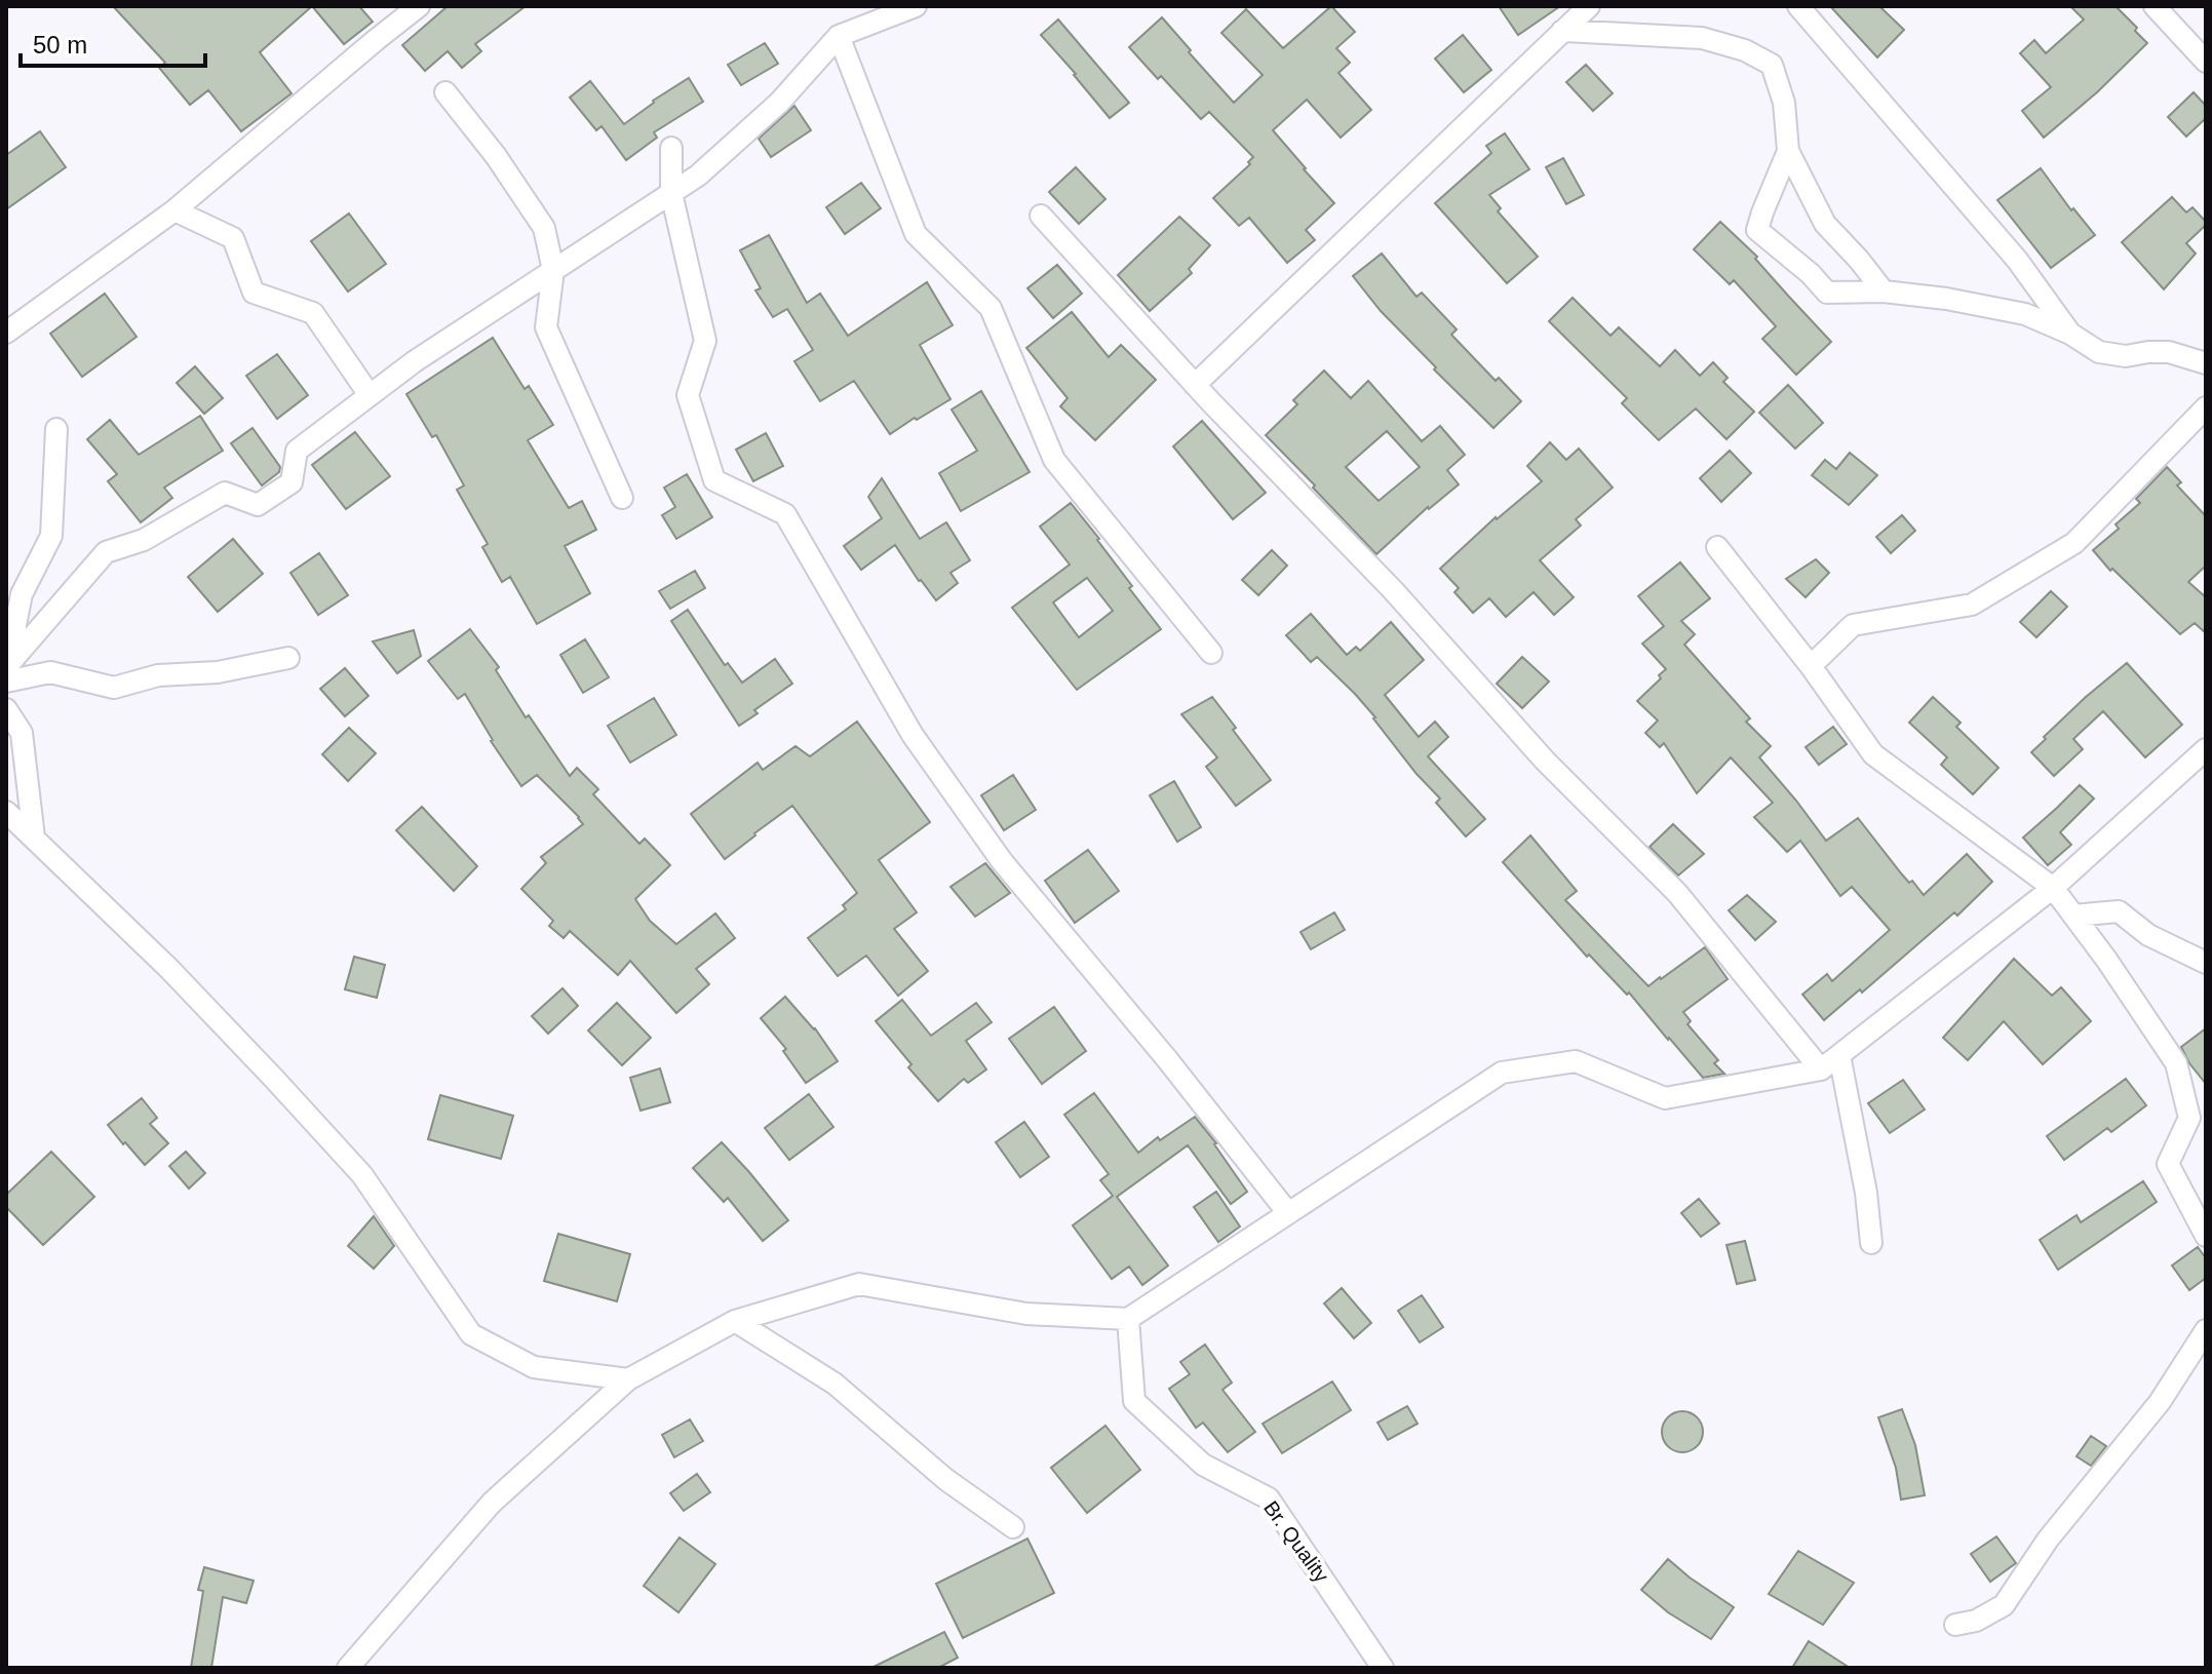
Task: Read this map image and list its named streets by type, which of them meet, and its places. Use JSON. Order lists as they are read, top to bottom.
{
  "streets": {
    "street": ["Br. Quality"]
  },
  "scale_bar": "50 m"
}
